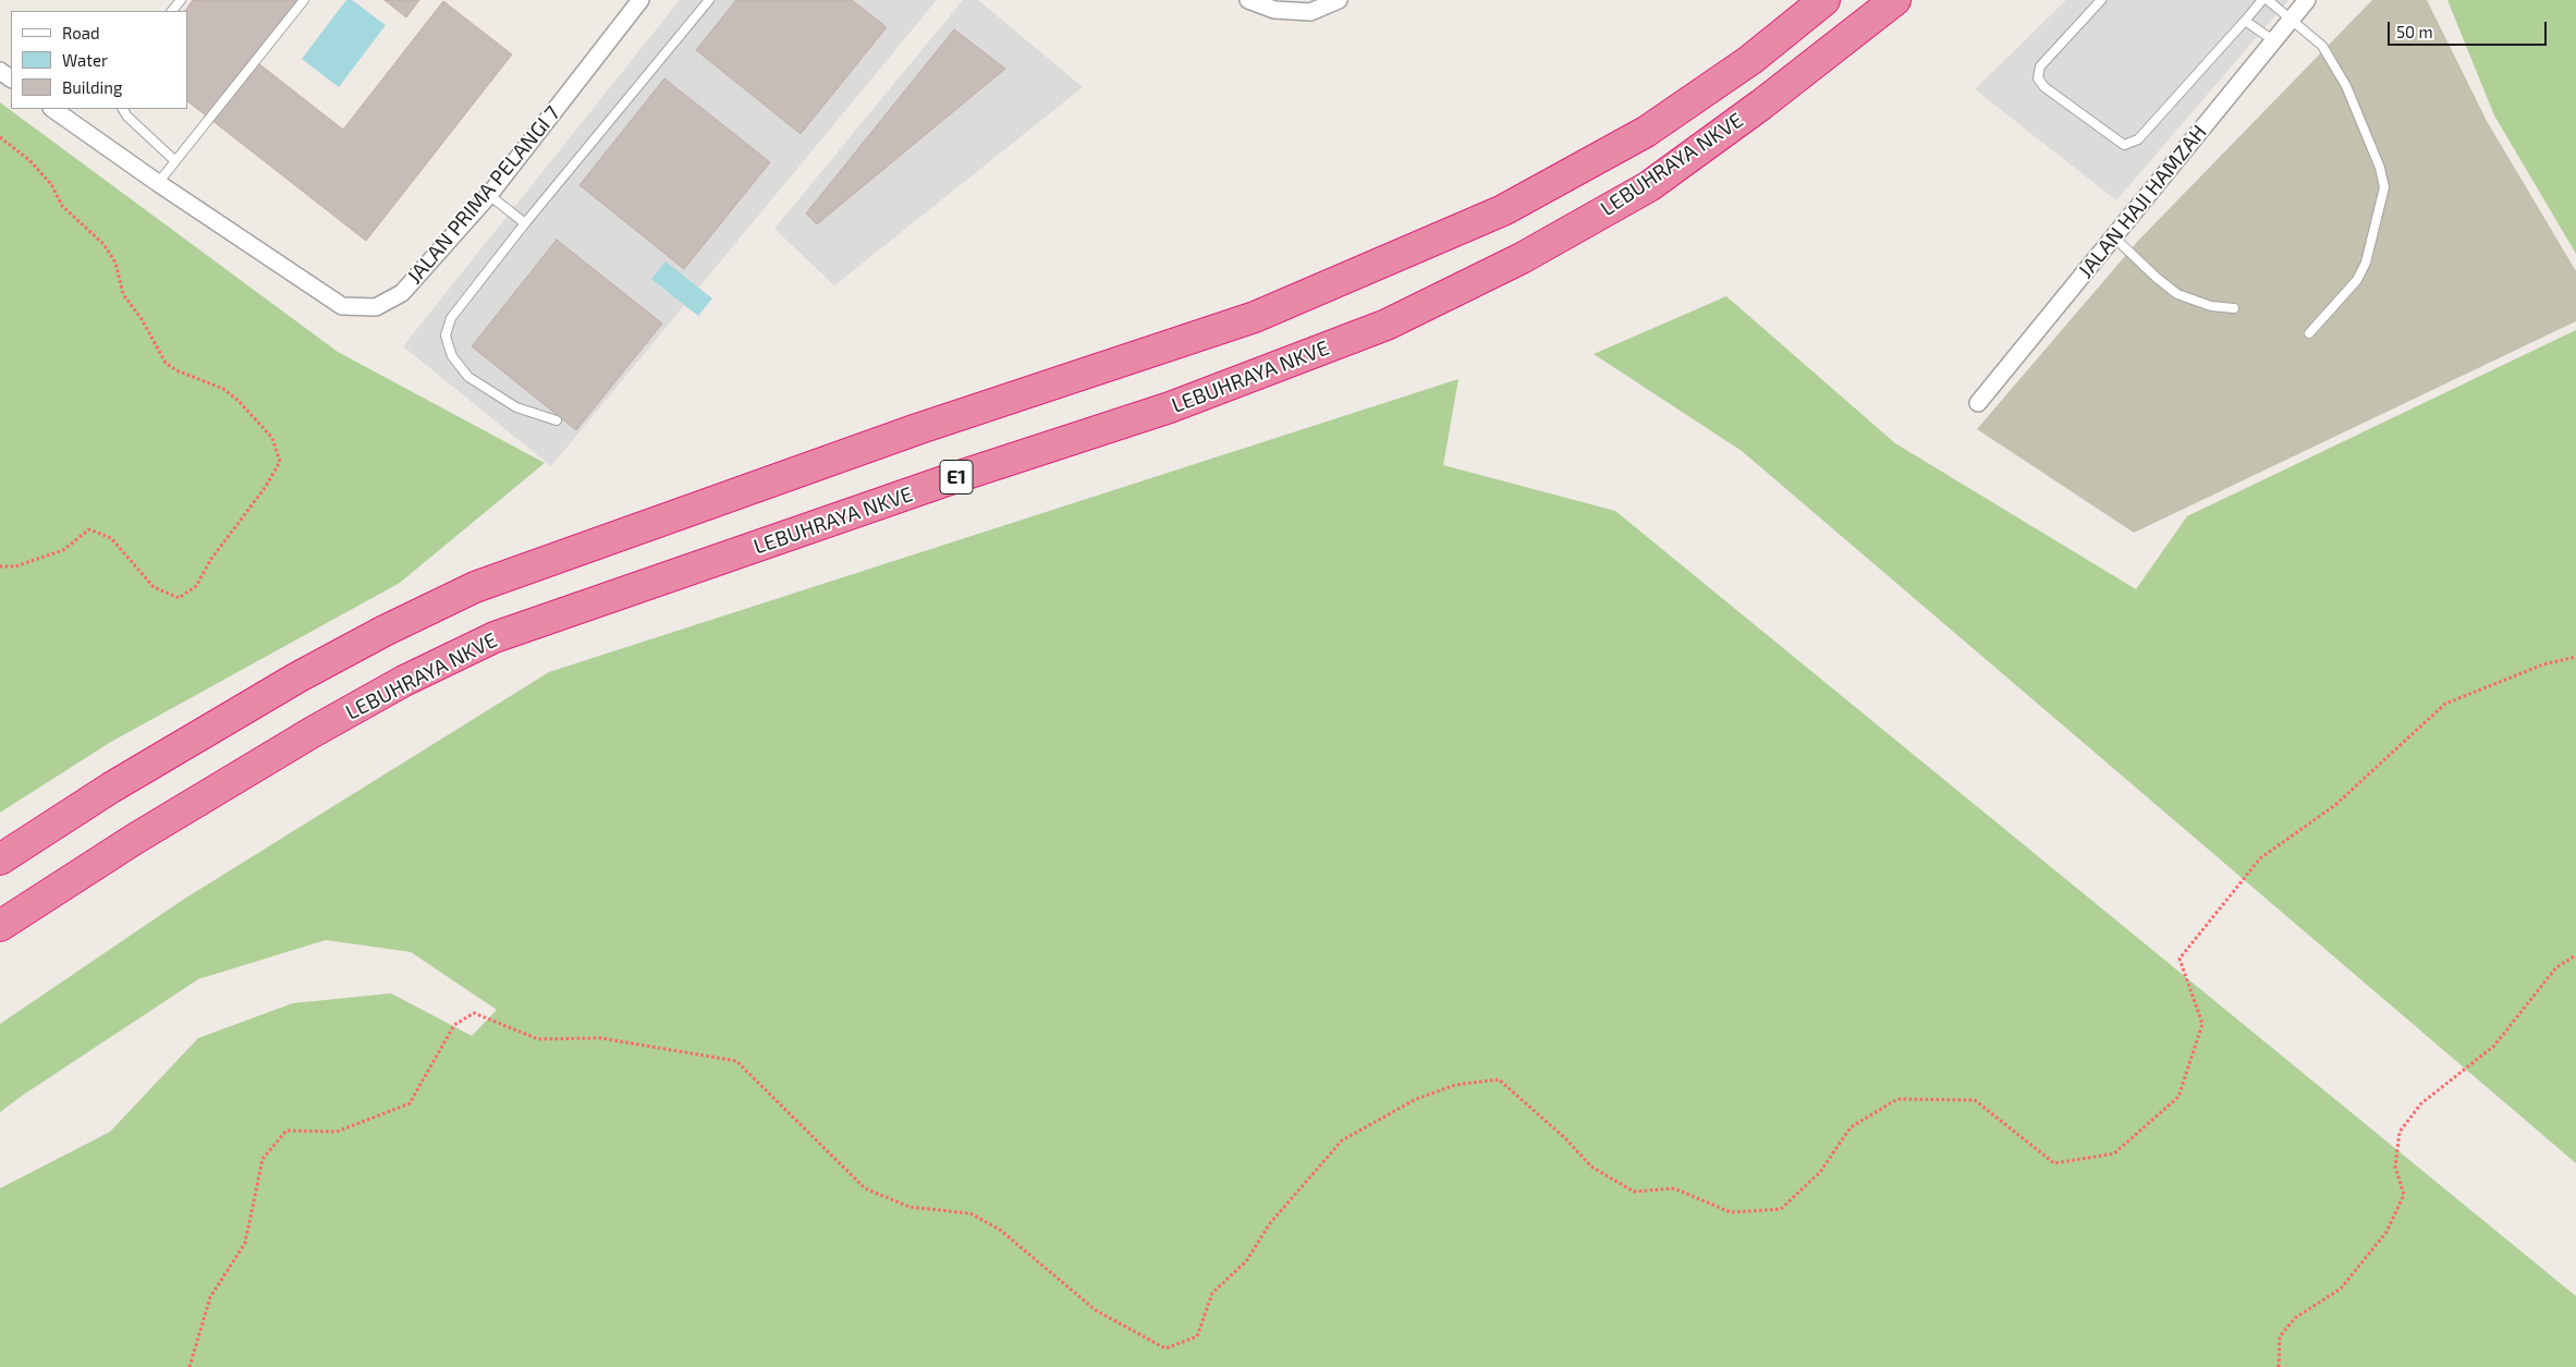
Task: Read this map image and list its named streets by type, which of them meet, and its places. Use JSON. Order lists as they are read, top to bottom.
{
  "streets": {
    "highway": ["LEBUHRAYA NKVE", "E1"],
    "street": ["JALAN PRIMA PELANGI 7", "JALAN HAJI HAMZAH"]
  },
  "legend": ["Road", "Water", "Building"],
  "scale_bar": "50 m"
}
